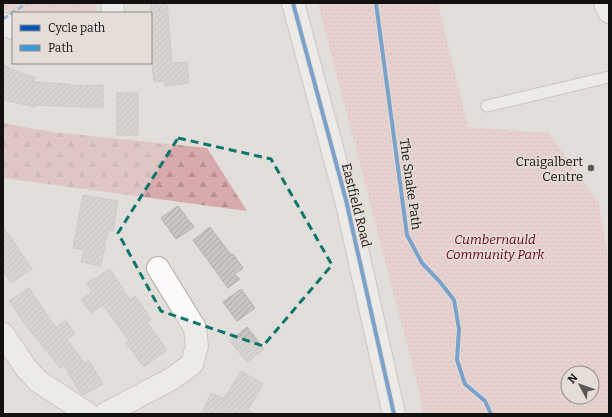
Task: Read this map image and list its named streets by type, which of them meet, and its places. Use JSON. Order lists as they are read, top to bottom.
{
  "streets": {
    "street": ["Eastfield Road"],
    "cycle path": ["The Snake Path"]
  },
  "parks": ["Cumbernauld Community Park"],
  "places": ["Craigalbert Centre"],
  "legend": ["Cycle path", "Path"],
  "north": "top left"
}
